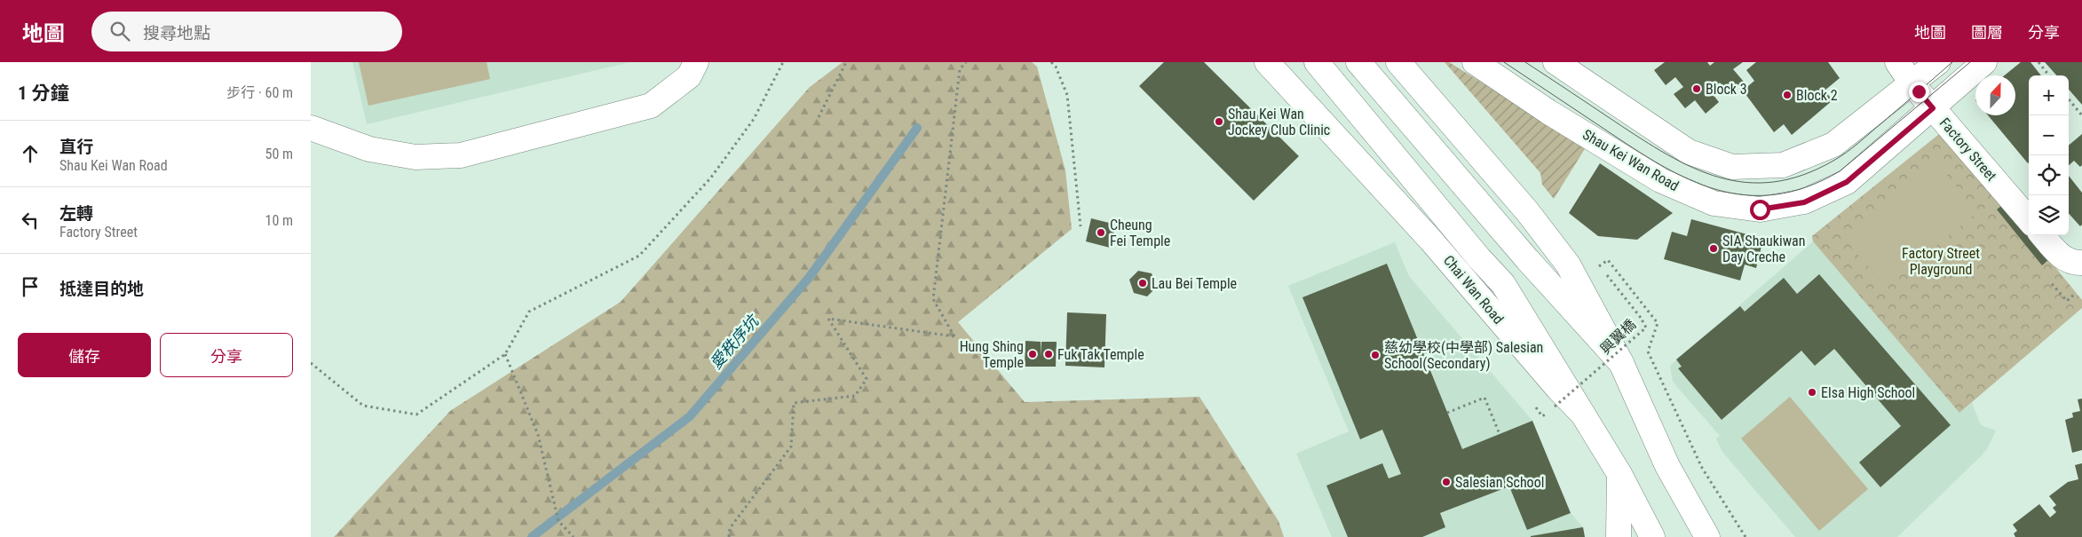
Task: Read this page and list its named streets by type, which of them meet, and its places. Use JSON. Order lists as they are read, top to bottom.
{
  "streets": {
    "main road": ["Factory Street", "Shau Kei Wan Road", "Chai Wan Road"],
    "path": ["興翼橋"]
  },
  "crossings": [
    ["Factory Street", "Shau Kei Wan Road"]
  ],
  "water": ["愛秩序坑"],
  "parks": ["Factory Street Playground"],
  "places": [
    "Block 3",
    "Block 2",
    "Shau Kei Wan Jockey Club Clinic",
    "Cheung Fei Temple",
    "SIA Shaukiwan Day Creche",
    "Lau Bei Temple",
    "Hung Shing Temple",
    "Fuk Tak Temple",
    "慈幼學校(中學部) Salesian School(Secondary)",
    "Elsa High School",
    "Salesian School"
  ],
  "north": "top",
  "page": {
    "header": "地圖",
    "search": "搜尋地點",
    "nav": ["地圖", "圖層", "分享"],
    "heading": ["1 分鐘", "步行 · 60 m"],
    "map_buttons": ["+", "−"],
    "list": [
      ["直行", "Shau Kei Wan Road", "50 m"],
      ["左轉", "Factory Street", "10 m"],
      "抵達目的地"
    ],
    "buttons": ["儲存", "分享"]
  }
}
